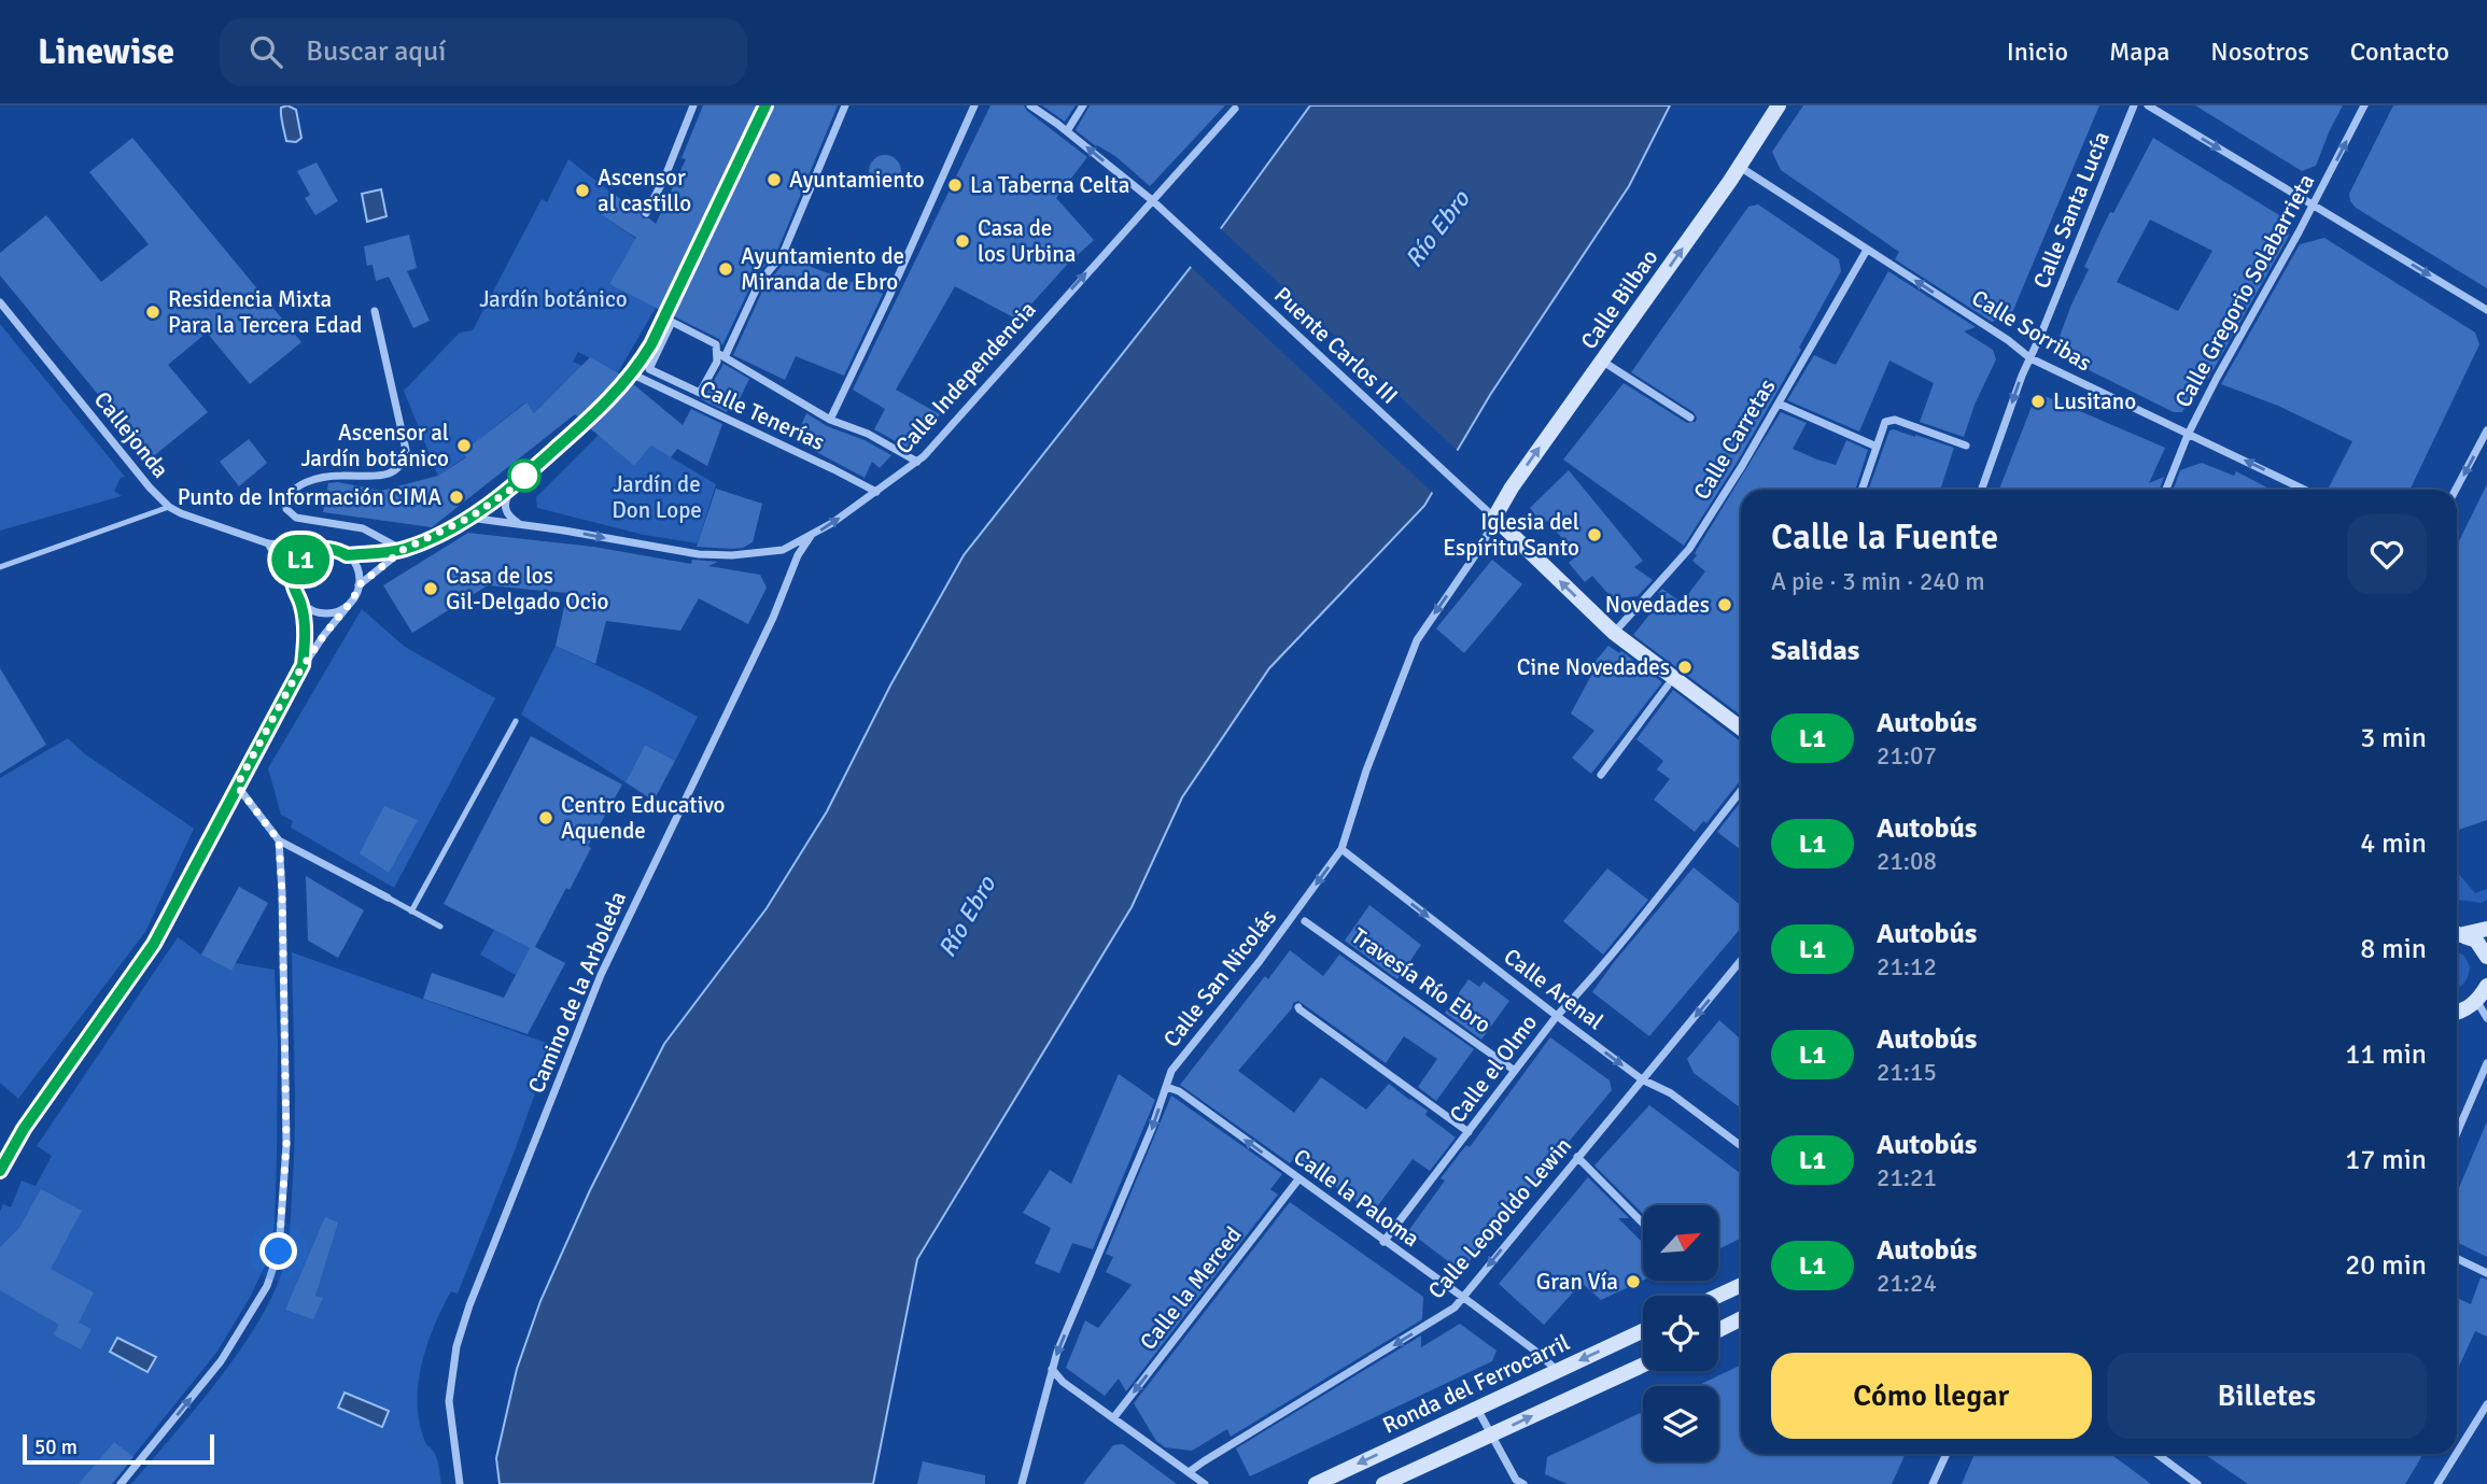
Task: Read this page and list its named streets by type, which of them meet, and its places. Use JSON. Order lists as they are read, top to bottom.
{
  "streets": {
    "main road": ["Calle Bilbao", "Ronda del Ferrocarril"],
    "street": [
      "Calle Santa Lucía",
      "Calle Gregorio Solabarrieta",
      "Calle Sorribas",
      "Puente Carlos III",
      "Calle Independencia",
      "Calle Tenerías",
      "Callejonda",
      "Calle Carretas",
      "Calle San Nicolás",
      "Travesía Río Ebro",
      "Calle Arenal",
      "Camino de la Arboleda",
      "Calle el Olmo",
      "Calle la Paloma",
      "Calle Leopoldo Lewin",
      "Calle la Merced"
    ]
  },
  "crossings": [
    ["Calle Santa Lucía", "Calle Sorribas"],
    ["Calle Gregorio Solabarrieta", "Calle Sorribas"],
    ["Calle Bilbao", "Calle Sorribas"],
    ["Calle Bilbao", "Puente Carlos III"],
    ["Calle Bilbao", "Calle San Nicolás"],
    ["Calle Sorribas", "Calle Carretas"],
    ["Puente Carlos III", "Calle Independencia"],
    ["Puente Carlos III", "Calle San Nicolás"],
    ["Calle Independencia", "Calle Tenerías"],
    ["Calle Independencia", "Camino de la Arboleda"],
    ["Calle San Nicolás", "Calle Arenal"],
    ["Calle San Nicolás", "Calle la Paloma"],
    ["Travesía Río Ebro", "Calle el Olmo"],
    ["Calle Arenal", "Calle el Olmo"],
    ["Calle Arenal", "Calle Leopoldo Lewin"],
    ["Calle el Olmo", "Calle la Paloma"],
    ["Calle la Paloma", "Calle Leopoldo Lewin"],
    ["Calle la Paloma", "Calle la Merced"],
    ["Calle la Paloma", "Ronda del Ferrocarril"]
  ],
  "one_way": [
    "Calle Bilbao",
    "Calle Sorribas",
    "Calle Independencia",
    "Calle San Nicolás",
    "Calle Arenal",
    "Calle Leopoldo Lewin",
    "Calle la Merced"
  ],
  "water": ["Río Ebro"],
  "parks": ["Jardín botánico", "Jardín de Don Lope"],
  "places": [
    "Ayuntamiento",
    "La Taberna Celta",
    "Ascensor al castillo",
    "Casa de los Urbina",
    "Ayuntamiento de Miranda de Ebro",
    "Residencia Mixta Para la Tercera Edad",
    "Lusitano",
    "Ascensor al Jardín botánico",
    "Punto de Información CIMA",
    "Iglesia del Espíritu Santo",
    "Casa de los Gil-Delgado Ocio",
    "Novedades",
    "Cine Novedades",
    "Centro Educativo Aquende",
    "Gran Vía"
  ],
  "lines": ["bus line L1"],
  "scale_bar": "50 m",
  "north": "top right",
  "page": {
    "header": "Linewise",
    "search": "Buscar aquí",
    "nav": [
      "Inicio",
      "Mapa",
      "Nosotros",
      "Contacto"
    ],
    "on_map": "L1",
    "heading": [
      ["Calle la Fuente", "A pie · 3 min · 240 m"],
      "Salidas"
    ],
    "list": [
      {
        "mark": "L1",
        "name": "Autobús",
        "note": "21:07",
        "value": "3 min"
      },
      {
        "mark": "L1",
        "name": "Autobús",
        "note": "21:08",
        "value": "4 min"
      },
      {
        "mark": "L1",
        "name": "Autobús",
        "note": "21:12",
        "value": "8 min"
      },
      {
        "mark": "L1",
        "name": "Autobús",
        "note": "21:15",
        "value": "11 min"
      },
      {
        "mark": "L1",
        "name": "Autobús",
        "note": "21:21",
        "value": "17 min"
      },
      {
        "mark": "L1",
        "name": "Autobús",
        "note": "21:24",
        "value": "20 min"
      }
    ],
    "buttons": ["Cómo llegar", "Billetes"],
    "scale": "50 m"
  }
}
